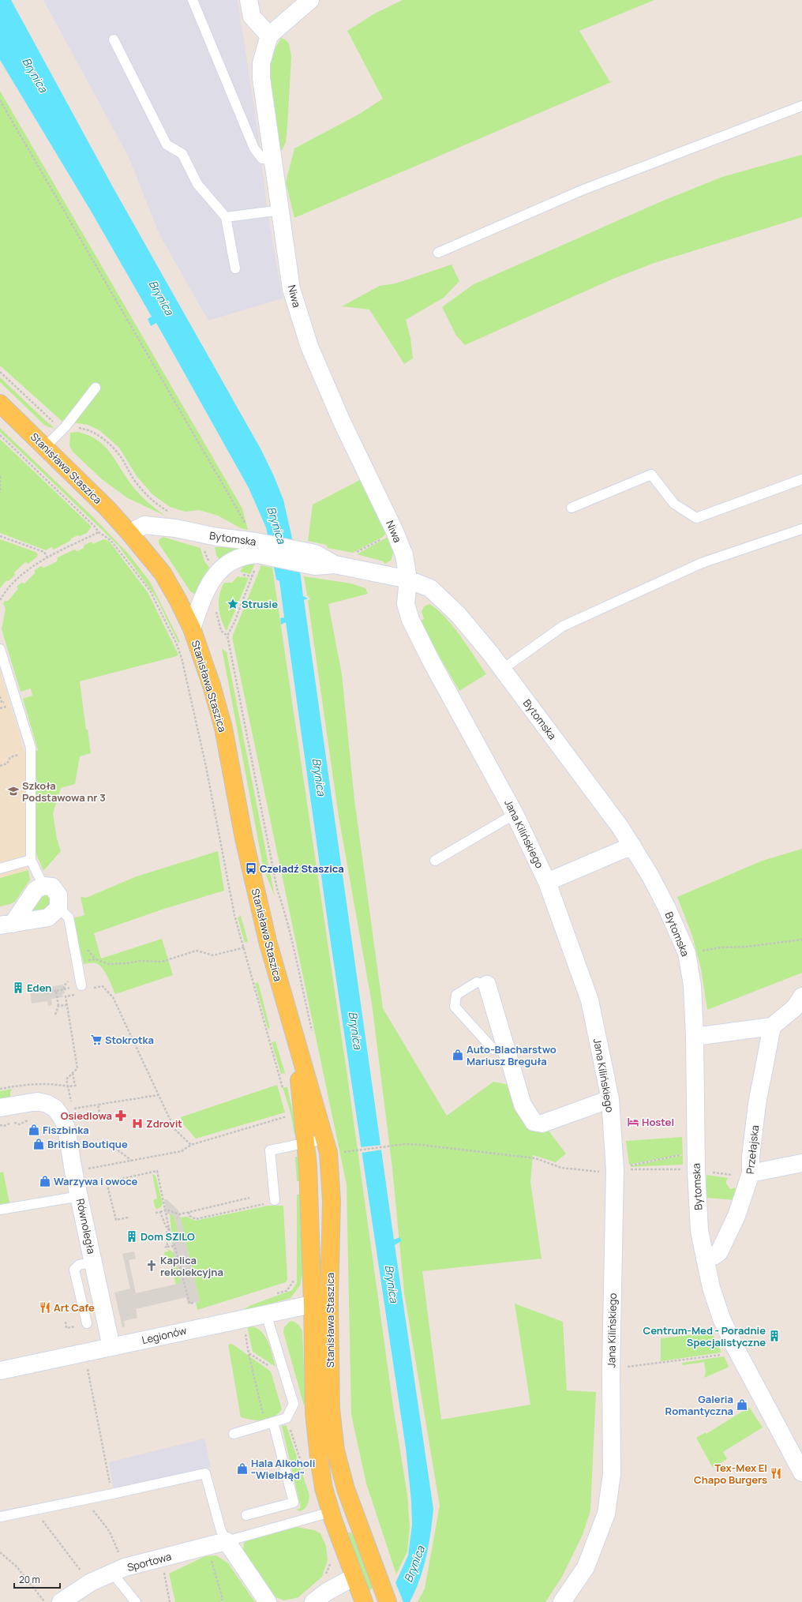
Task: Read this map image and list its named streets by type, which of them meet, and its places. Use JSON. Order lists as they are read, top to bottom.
{
  "streets": {
    "main road": ["Stanisława Staszica"],
    "street": [
      "Niwa",
      "Bytomska",
      "Jana Kilińskiego",
      "Przełajska",
      "Równoległa",
      "Legionów",
      "Sportowa"
    ]
  },
  "crossings": [
    ["Niwa", "Bytomska"],
    ["Niwa", "Jana Kilińskiego"],
    ["Stanisława Staszica", "Bytomska"],
    ["Stanisława Staszica", "Legionów"],
    ["Stanisława Staszica", "Sportowa"],
    ["Bytomska", "Jana Kilińskiego"],
    ["Bytomska", "Przełajska"],
    ["Równoległa", "Legionów"]
  ],
  "water": ["Brynica"],
  "places": {
    "place": ["Strusie"],
    "school or university": ["Szkoła Podstawowa nr 3"],
    "bus stop": ["Czeladź Staszica"],
    "building": ["Eden", "Dom SZILO", "Centrum-Med - Poradnie Specjalistyczne"],
    "supermarket": ["Stokrotka"],
    "shop": [
      "Auto-Blacharstwo Mariusz Breguła",
      "Fiszbinka",
      "British Boutique",
      "Warzywa i owoce",
      "Galeria Romantyczna",
      "Hala Alkoholi \"Wielbłąd\""
    ],
    "pharmacy": ["Osiedlowa"],
    "hotel": ["Hostel"],
    "hospital": ["Zdrovit"],
    "church": ["Kaplica rekolekcyjna"],
    "restaurant": ["Art Cafe", "Tex-Mex El Chapo Burgers"]
  },
  "scale_bar": "20 m"
}
